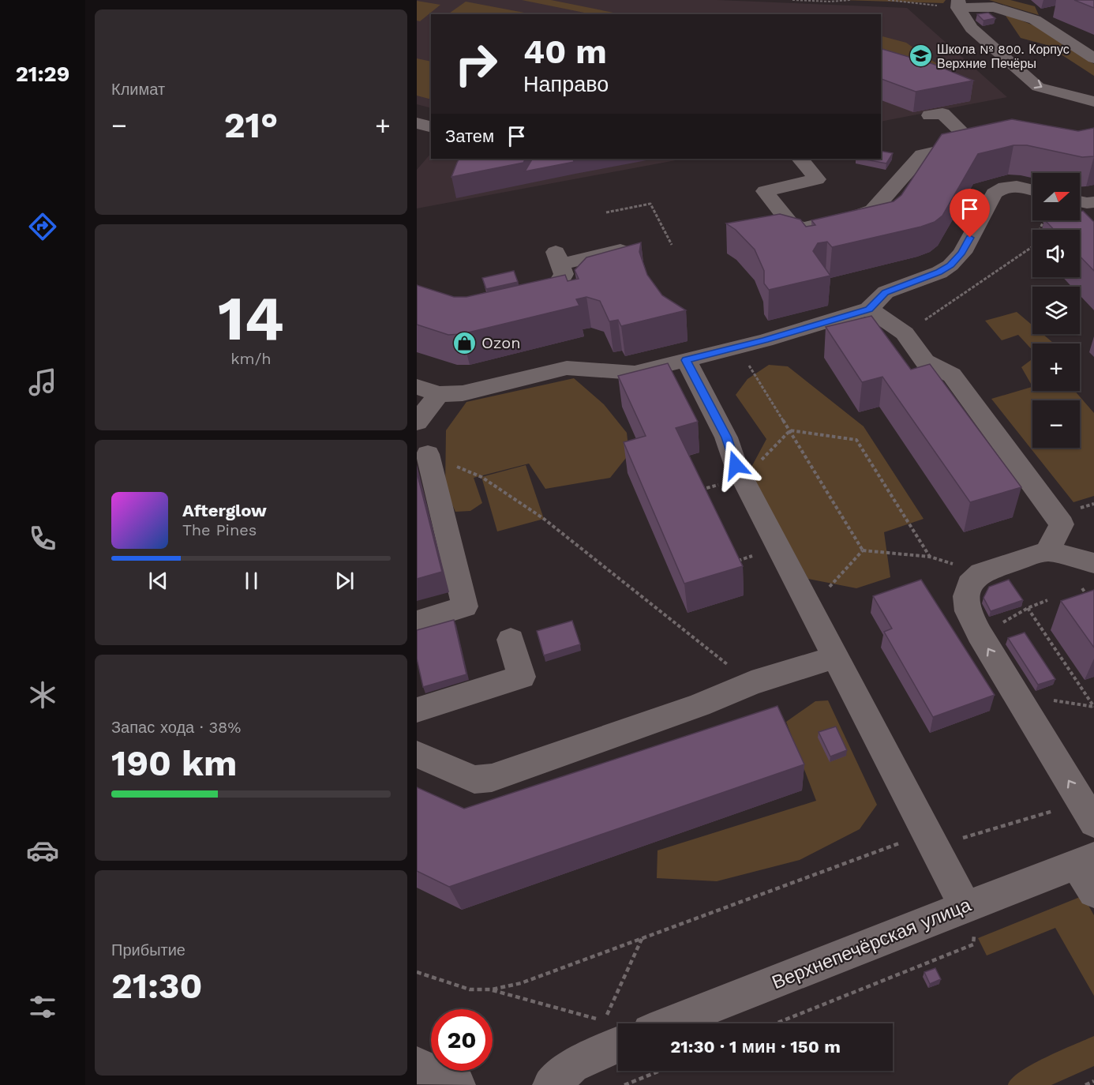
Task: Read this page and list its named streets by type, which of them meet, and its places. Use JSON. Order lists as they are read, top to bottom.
{
  "streets": {
    "street": ["Верхнепечёрская улица"]
  },
  "places": {
    "school or university": ["Школа № 800. Корпус Верхние Печёры"],
    "shop": ["Ozon"]
  },
  "north": "right",
  "page": {
    "tabs": "21:29",
    "tile": [
      "Климат",
      ["14", "km/h"],
      ["Запас хода · 38%", "190 km"],
      ["Прибытие", "21:30"]
    ],
    "turn": ["40 m", "Направо"],
    "heat": ["−", "21°", "+"],
    "then": "Затем",
    "map_buttons": ["+", "−"],
    "song": ["Afterglow", "The Pines"],
    "limit": "20",
    "trip": "21:30 · 1 мин · 150 m"
  }
}
